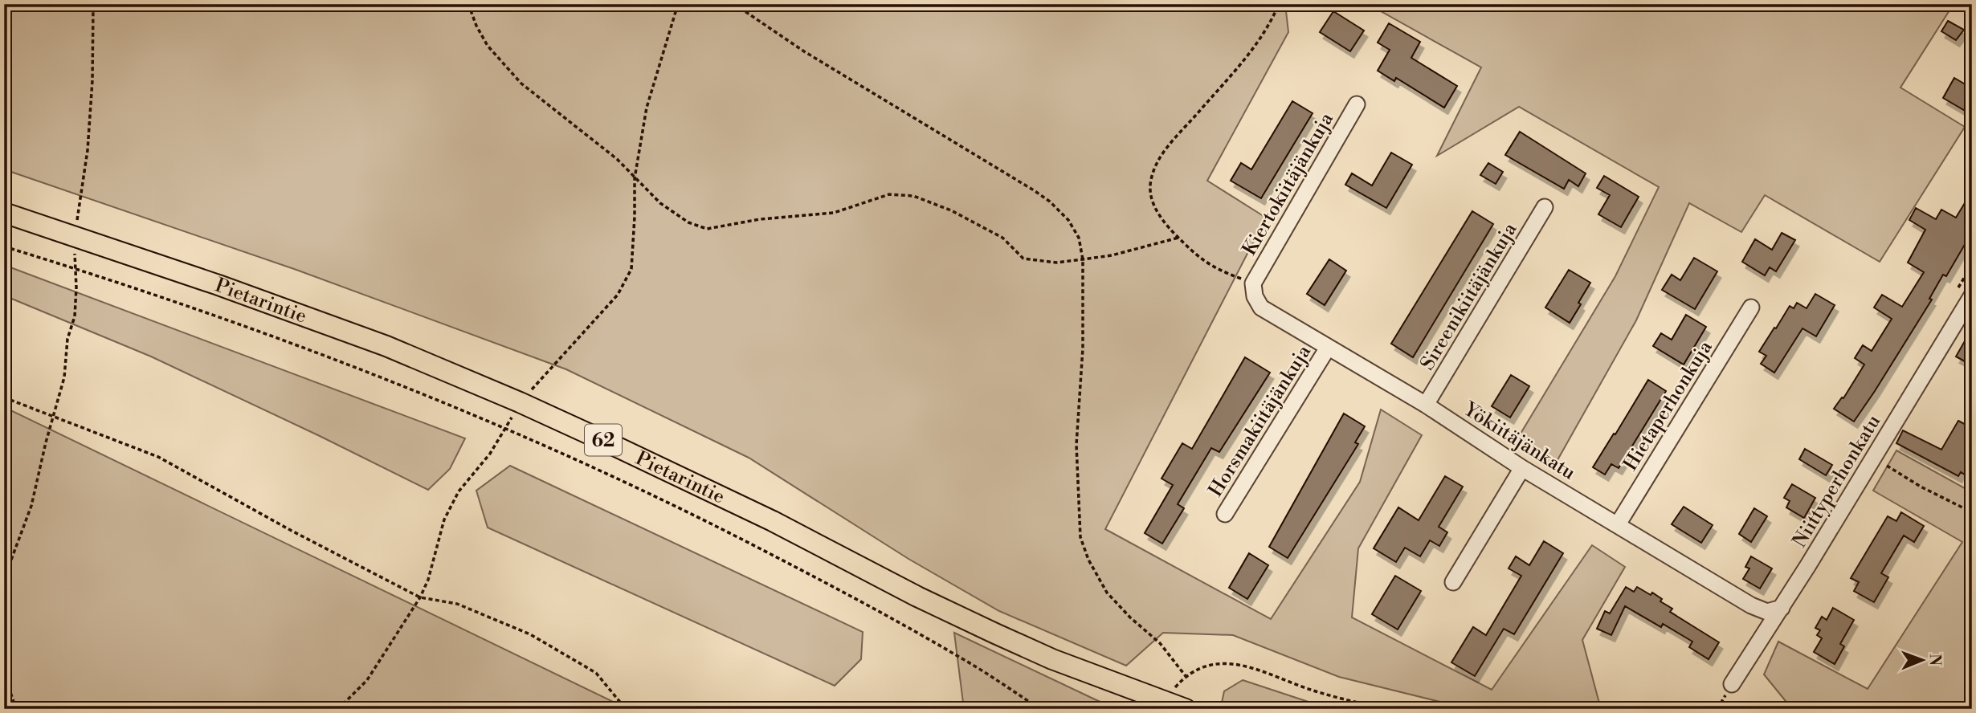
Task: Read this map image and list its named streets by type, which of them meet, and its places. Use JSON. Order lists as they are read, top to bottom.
{
  "streets": {
    "main road": ["Pietarintie", "62"],
    "street": [
      "Kiertokiitäjänkuja",
      "Sireenikiitäjänkuja",
      "Hietaperhonkuja",
      "Horsmakiitäjänkuja",
      "Yökiitäjänkatu",
      "Niittyperhonkatu"
    ]
  },
  "crossings": [
    ["Kiertokiitäjänkuja", "Yökiitäjänkatu"],
    ["Sireenikiitäjänkuja", "Yökiitäjänkatu"],
    ["Hietaperhonkuja", "Yökiitäjänkatu"],
    ["Horsmakiitäjänkuja", "Yökiitäjänkatu"],
    ["Yökiitäjänkatu", "Niittyperhonkatu"]
  ],
  "north": "right"
}
